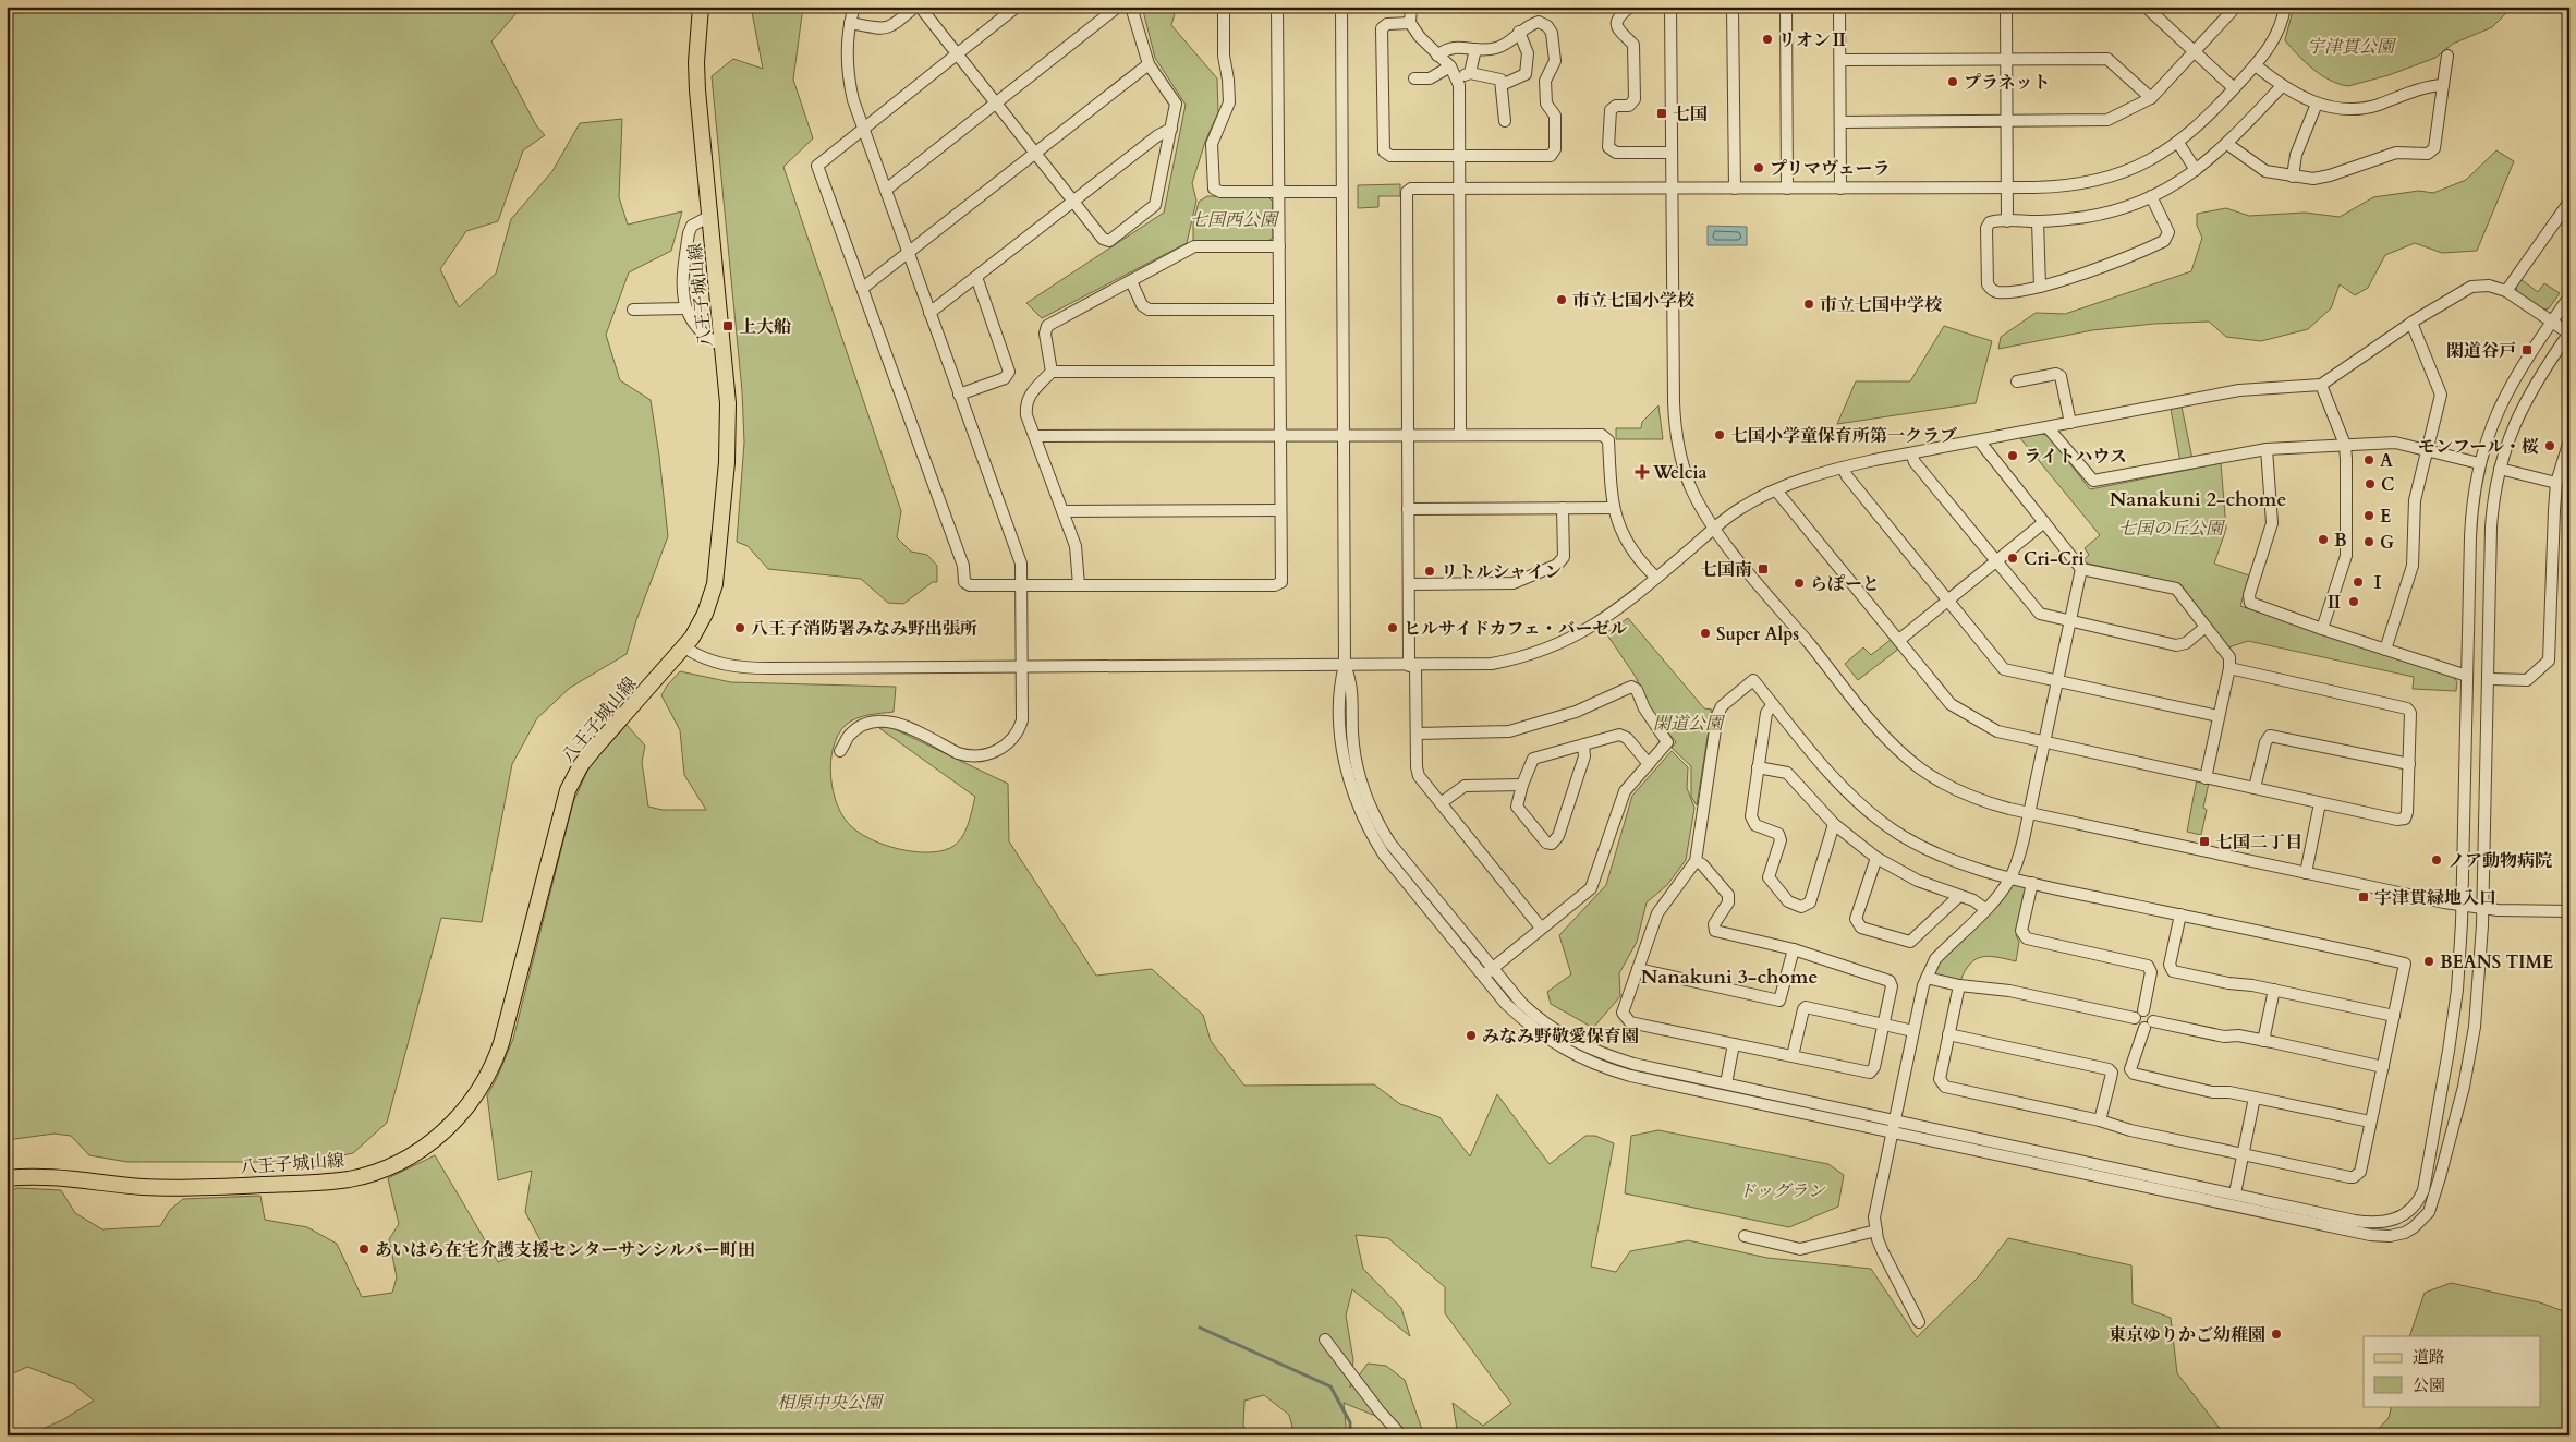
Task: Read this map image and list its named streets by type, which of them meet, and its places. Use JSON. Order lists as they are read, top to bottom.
{
  "streets": {
    "main road": ["八王子城山線"]
  },
  "districts": ["Nanakuni 2-chome", "Nanakuni 3-chome"],
  "parks": [
    "宇津貫公園",
    "七国西公園",
    "七国の丘公園",
    "閑道公園",
    "ドッグラン",
    "相原中央公園"
  ],
  "places": {
    "other": [
      "リオンⅡ",
      "プラネット",
      "プリマヴェーラ",
      "市立七国小学校",
      "市立七国中学校",
      "七国小学童保育所第一クラブ",
      "モンフール・桜",
      "ライトハウス",
      "A",
      "C",
      "E",
      "B",
      "G",
      "Cri-Cri",
      "リトルシャイン",
      "Ⅰ",
      "らぽーと",
      "Ⅱ",
      "八王子消防署みなみ野出張所",
      "ヒルサイドカフェ・バーゼル",
      "Super Alps",
      "ノア動物病院",
      "BEANS TIME",
      "みなみ野敬愛保育園",
      "あいはら在宅介護支援センターサンシルバー町田",
      "東京ゆりかご幼稚園"
    ],
    "transit": [
      "七国",
      "上大船",
      "閑道谷戸",
      "七国南",
      "七国二丁目",
      "宇津貫緑地入口"
    ],
    "health": ["Welcia"]
  },
  "legend": ["道路", "公園"]
}
